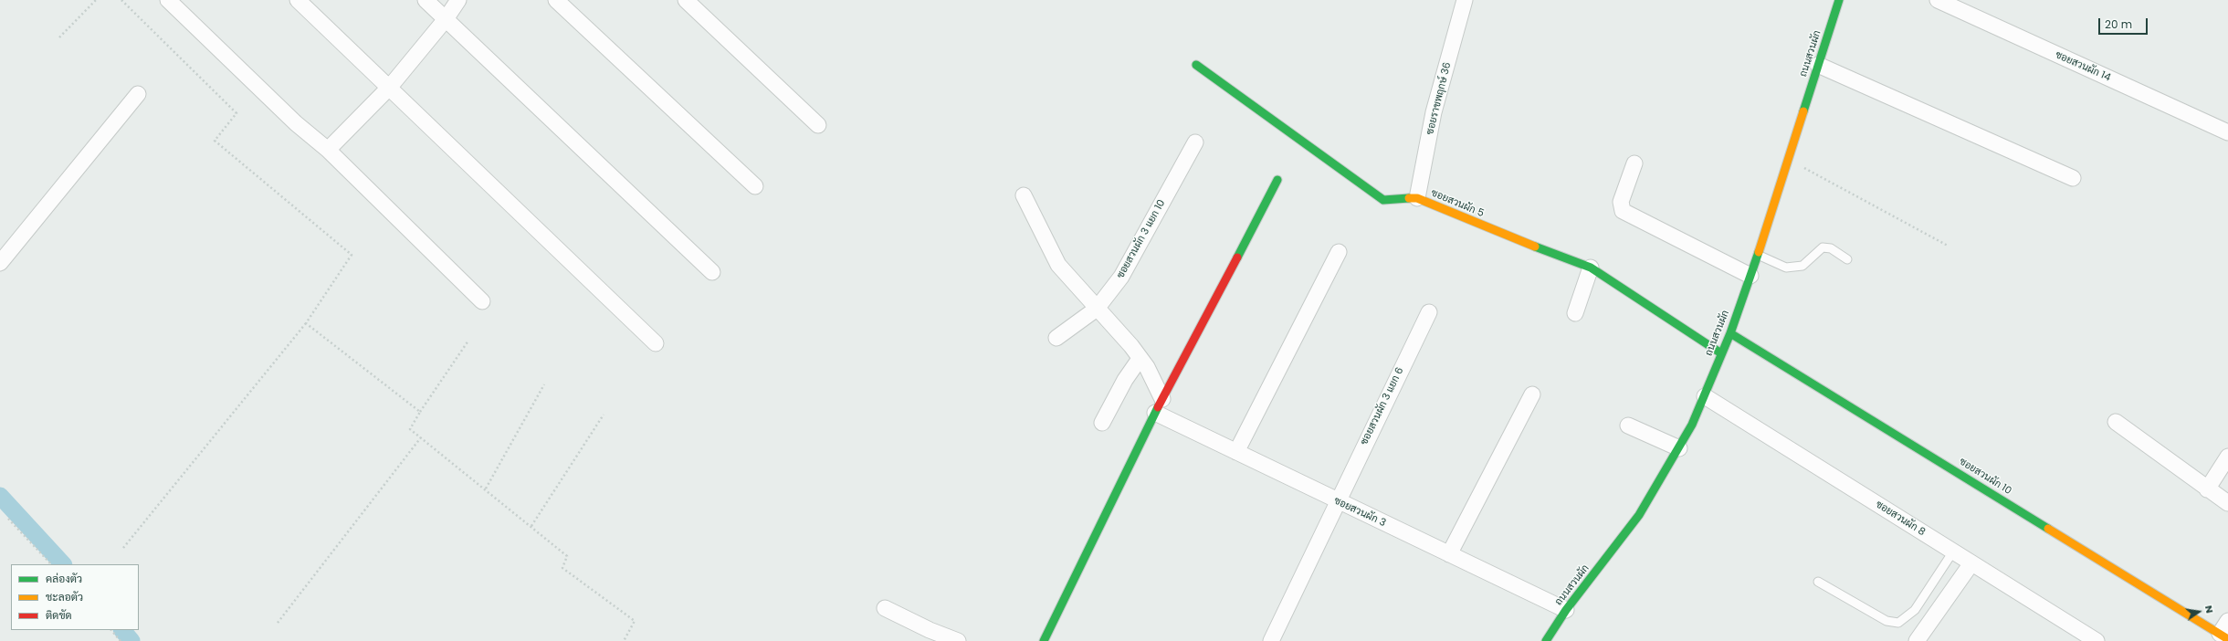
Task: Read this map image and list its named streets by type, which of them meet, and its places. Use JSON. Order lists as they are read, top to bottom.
{
  "streets": {
    "street": [
      "ถนนสวนผัก",
      "ซอยสวนผัก 14",
      "ซอยราชพฤกษ์ 36",
      "ซอยสวนผัก 5",
      "ซอยสวนผัก 3 แยก 10",
      "ซอยสวนผัก 3 แยก 6",
      "ซอยสวนผัก 10",
      "ซอยสวนผัก 3",
      "ซอยสวนผัก 8"
    ]
  },
  "crossings": [
    ["ถนนสวนผัก", "ซอยสวนผัก 5"],
    ["ถนนสวนผัก", "ซอยสวนผัก 10"],
    ["ถนนสวนผัก", "ซอยสวนผัก 3"],
    ["ถนนสวนผัก", "ซอยสวนผัก 8"],
    ["ซอยราชพฤกษ์ 36", "ซอยสวนผัก 5"],
    ["ซอยสวนผัก 3 แยก 6", "ซอยสวนผัก 3"]
  ],
  "legend": ["คล่องตัว", "ชะลอตัว", "ติดขัด"],
  "scale_bar": "20 m",
  "north": "right"
}
